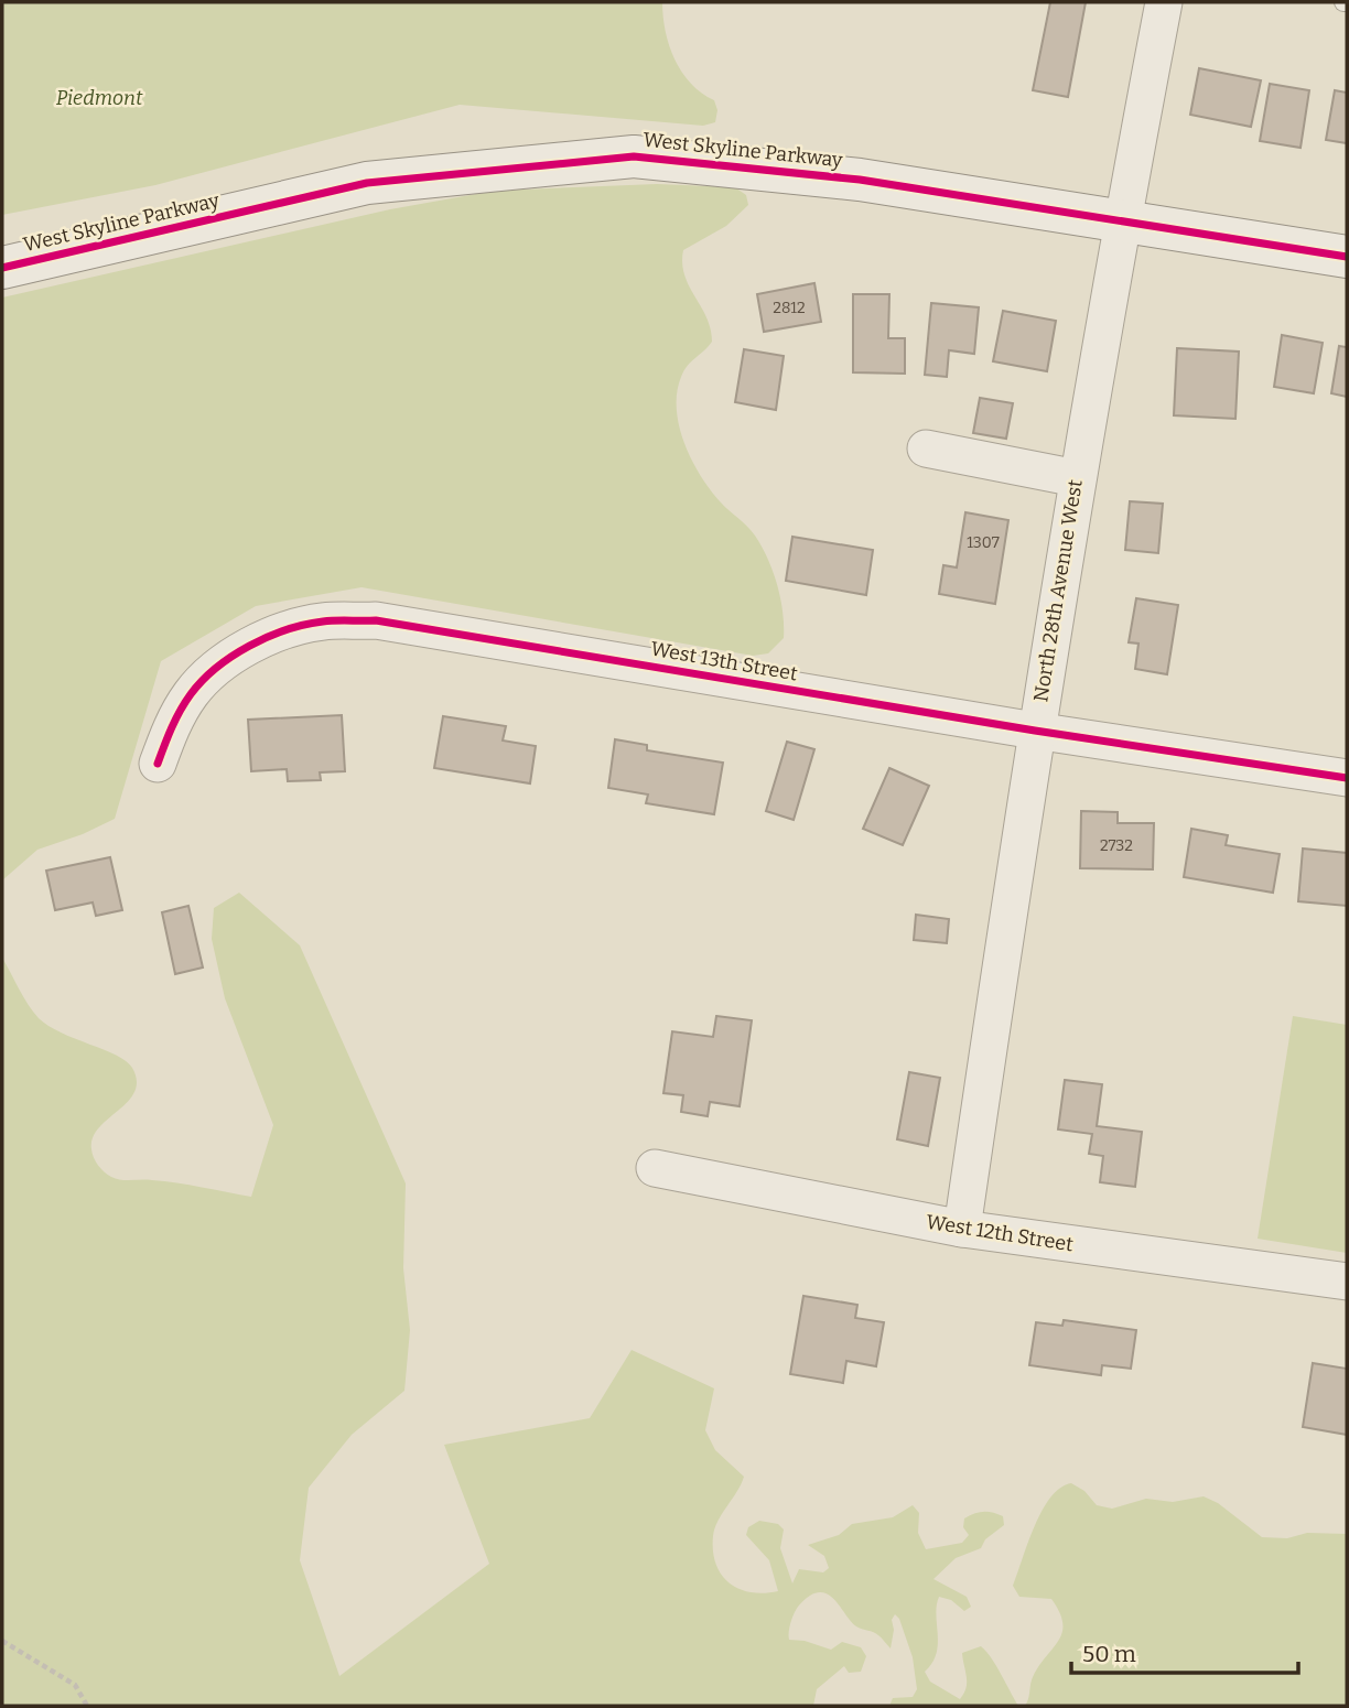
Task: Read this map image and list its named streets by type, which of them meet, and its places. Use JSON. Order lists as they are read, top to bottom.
{
  "streets": {
    "street": [
      "West Skyline Parkway",
      "North 28th Avenue West",
      "West 13th Street",
      "West 12th Street"
    ]
  },
  "crossings": [
    ["West Skyline Parkway", "North 28th Avenue West"],
    ["North 28th Avenue West", "West 13th Street"],
    ["North 28th Avenue West", "West 12th Street"]
  ],
  "parks": ["Piedmont"],
  "house_numbers": ["2812", "1307", "2732"],
  "scale_bar": "50 m"
}
